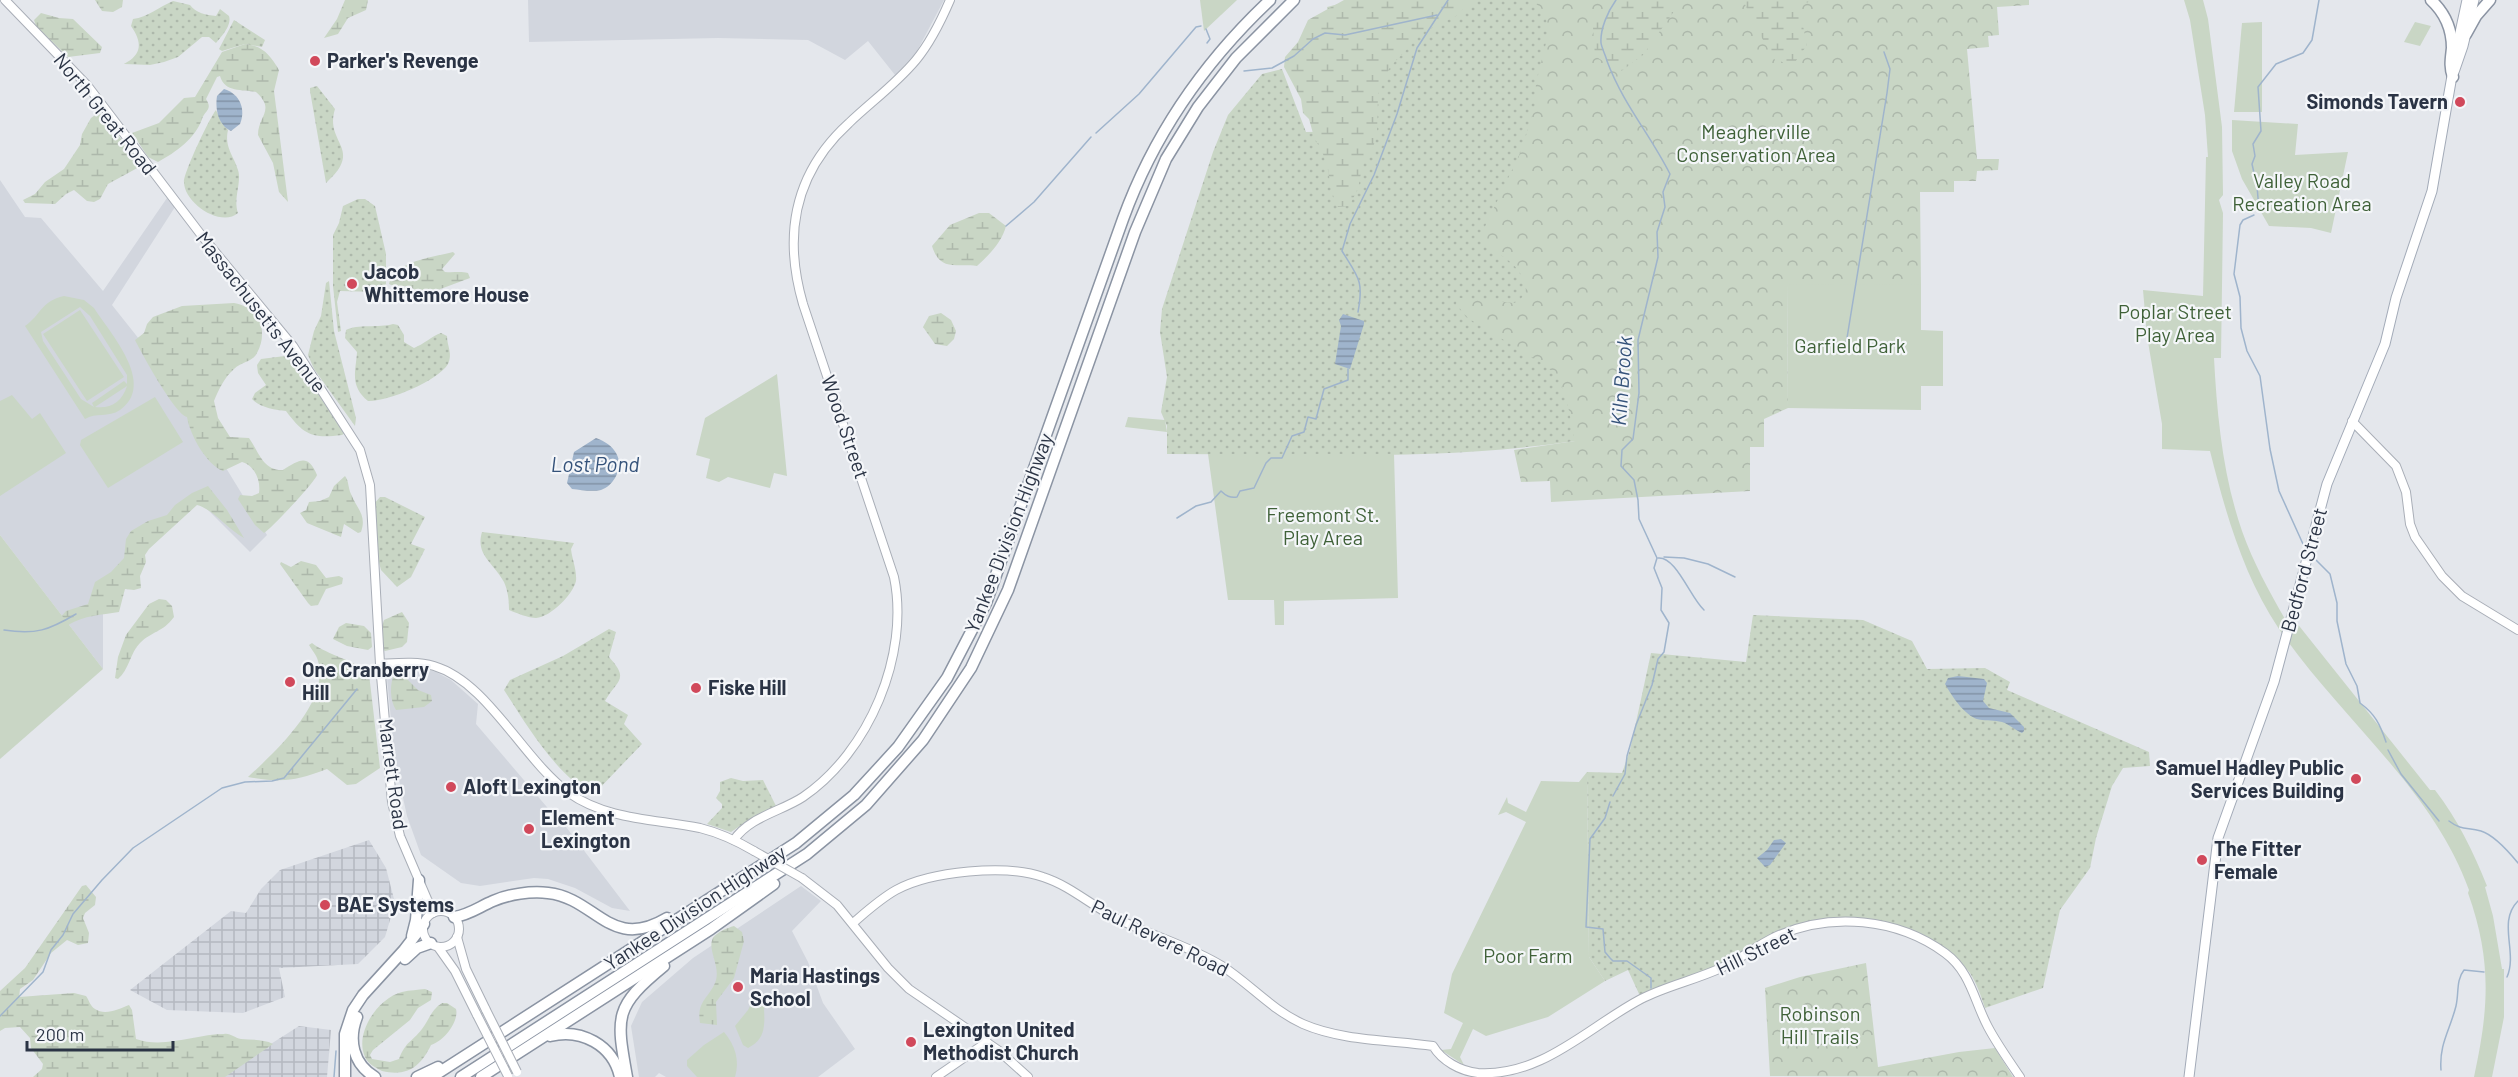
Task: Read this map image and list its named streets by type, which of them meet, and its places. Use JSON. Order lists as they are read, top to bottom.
{
  "streets": {
    "highway": ["Yankee Division Highway"],
    "main road": ["Bedford Street"],
    "street": [
      "North Great Road",
      "Massachusetts Avenue",
      "Wood Street",
      "Marrett Road",
      "Paul Revere Road",
      "Hill Street"
    ]
  },
  "crossings": [
    ["North Great Road", "Massachusetts Avenue"],
    ["Massachusetts Avenue", "Marrett Road"],
    ["Paul Revere Road", "Hill Street"]
  ],
  "water": ["Kiln Brook", "Lost Pond"],
  "parks": [
    "Meagherville Conservation Area",
    "Valley Road Recreation Area",
    "Poplar Street Play Area",
    "Garfield Park",
    "Freemont St. Play Area",
    "Poor Farm",
    "Robinson Hill Trails"
  ],
  "places": [
    "Parker's Revenge",
    "Simonds Tavern",
    "Jacob Whittemore House",
    "One Cranberry Hill",
    "Fiske Hill",
    "Samuel Hadley Public Services Building",
    "Aloft Lexington",
    "Element Lexington",
    "The Fitter Female",
    "BAE Systems",
    "Maria Hastings School",
    "Lexington United Methodist Church"
  ],
  "scale_bar": "200 m"
}
